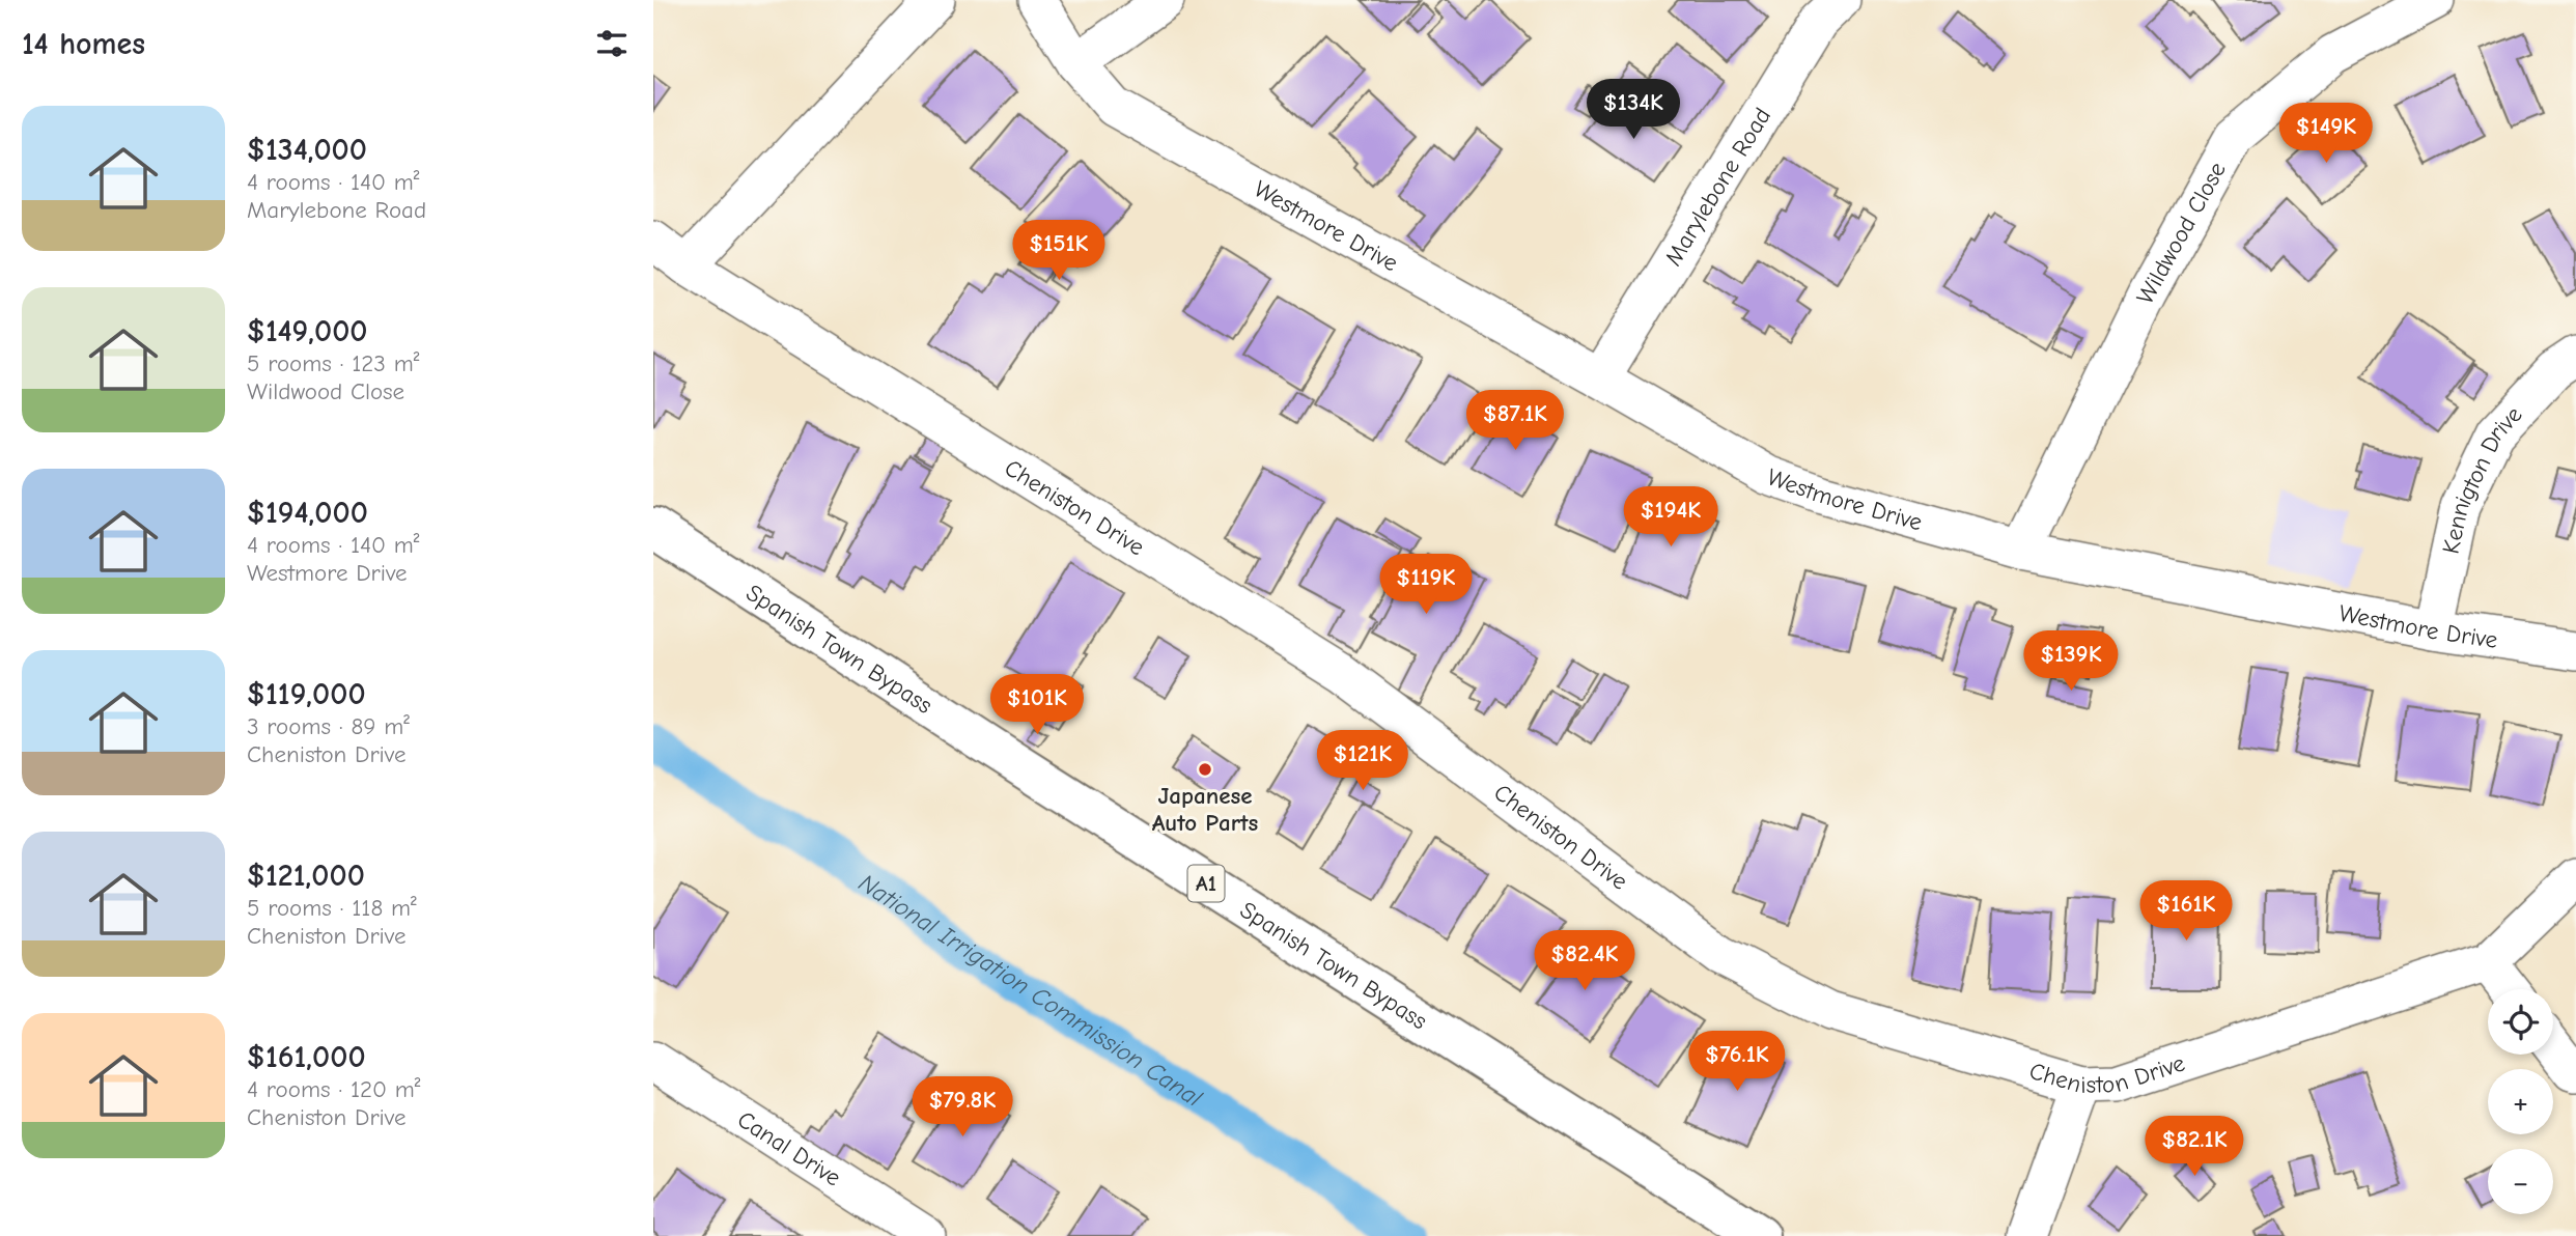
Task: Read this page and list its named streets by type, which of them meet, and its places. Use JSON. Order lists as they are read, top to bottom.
{
  "streets": {
    "main road": ["Spanish Town Bypass", "A1"],
    "street": [
      "Marylebone Road",
      "Westmore Drive",
      "Wildwood Close",
      "Kennigton Drive",
      "Cheniston Drive",
      "Canal Drive"
    ]
  },
  "crossings": [
    ["Marylebone Road", "Westmore Drive"],
    ["Westmore Drive", "Wildwood Close"],
    ["Westmore Drive", "Kennigton Drive"]
  ],
  "water": ["National Irrigation Commission Canal"],
  "places": ["Japanese Auto Parts"],
  "page": {
    "heading": "14 homes",
    "price": [
      "$134K",
      "$149K",
      "$151K",
      "$87.1K",
      "$194K",
      "$119K",
      "$139K",
      "$101K",
      "$121K",
      "$161K",
      "$82.4K",
      "$76.1K",
      "$79.8K",
      "$82.1K"
    ],
    "list": [
      {
        "name": "$134,000",
        "note": "4 rooms · 140 m² · Marylebone Road"
      },
      {
        "name": "$149,000",
        "note": "5 rooms · 123 m² · Wildwood Close"
      },
      {
        "name": "$194,000",
        "note": "4 rooms · 140 m² · Westmore Drive"
      },
      {
        "name": "$119,000",
        "note": "3 rooms · 89 m² · Cheniston Drive"
      },
      {
        "name": "$121,000",
        "note": "5 rooms · 118 m² · Cheniston Drive"
      },
      {
        "name": "$161,000",
        "note": "4 rooms · 120 m² · Cheniston Drive"
      }
    ],
    "map_buttons": ["+", "−"]
  }
}
